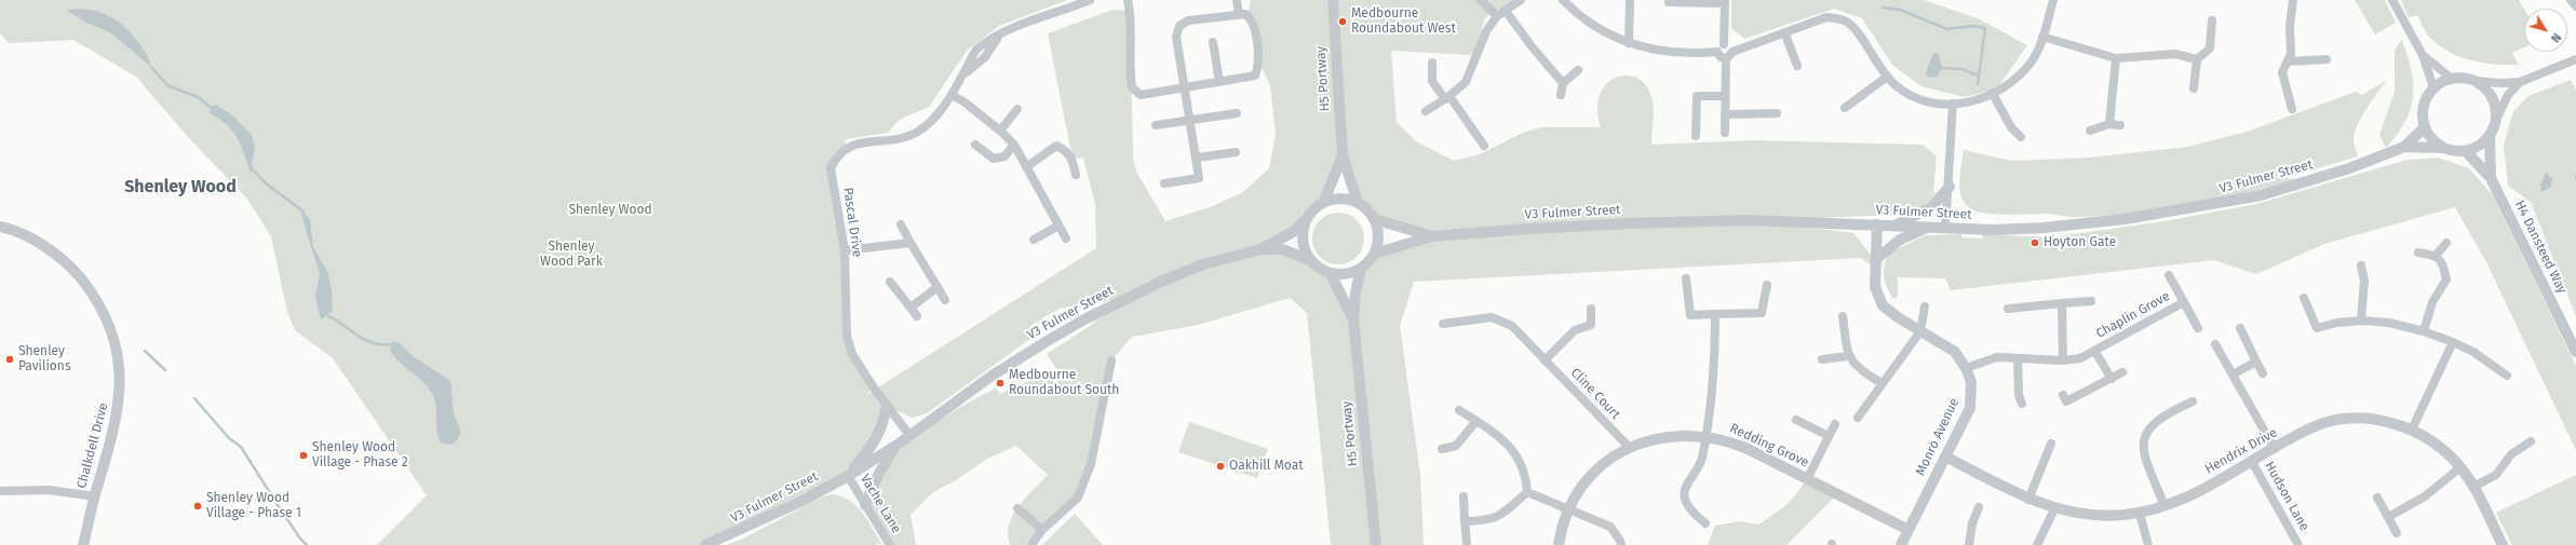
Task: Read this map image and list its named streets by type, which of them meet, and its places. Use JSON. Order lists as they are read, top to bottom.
{
  "streets": {
    "street": [
      "H5 Portway",
      "V3 Fulmer Street",
      "Pascal Drive",
      "H4 Dansteed Way",
      "Chaplin Grove",
      "Cline Court",
      "Monro Avenue",
      "Chalkdell Drive",
      "Redding Grove",
      "Hendrix Drive",
      "Hudson Lane",
      "Vache Lane"
    ]
  },
  "crossings": [
    ["H5 Portway", "V3 Fulmer Street"],
    ["V3 Fulmer Street", "Pascal Drive"],
    ["V3 Fulmer Street", "H4 Dansteed Way"],
    ["V3 Fulmer Street", "Monro Avenue"],
    ["V3 Fulmer Street", "Vache Lane"],
    ["Chaplin Grove", "Monro Avenue"],
    ["Cline Court", "Redding Grove"],
    ["Monro Avenue", "Redding Grove"],
    ["Monro Avenue", "Hendrix Drive"],
    ["Hendrix Drive", "Hudson Lane"]
  ],
  "districts": ["Shenley Wood"],
  "parks": ["Shenley Wood", "Shenley Wood Park"],
  "places": [
    "Medbourne Roundabout West",
    "Hoyton Gate",
    "Shenley Pavilions",
    "Medbourne Roundabout South",
    "Shenley Wood Village - Phase 2",
    "Oakhill Moat",
    "Shenley Wood Village - Phase 1"
  ],
  "north": "bottom right"
}
